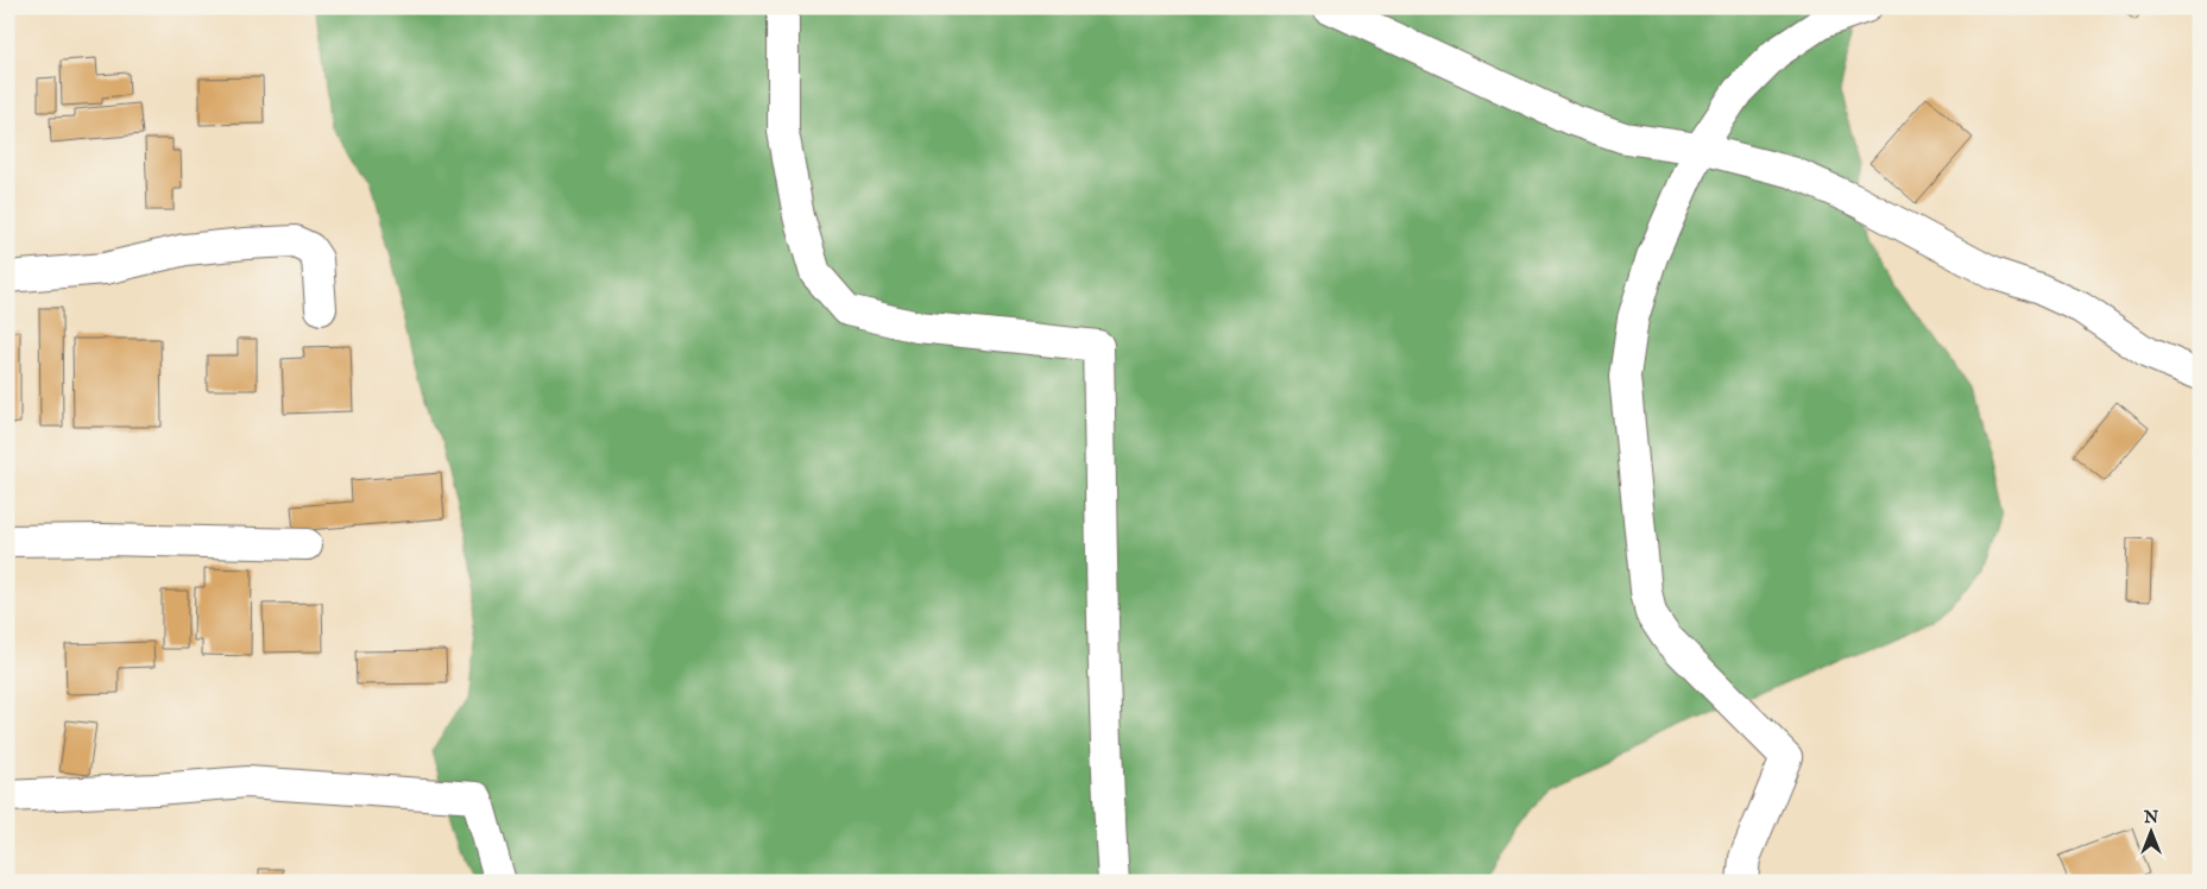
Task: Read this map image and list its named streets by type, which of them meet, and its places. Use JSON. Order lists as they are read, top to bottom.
{
  "north": "top"
}
